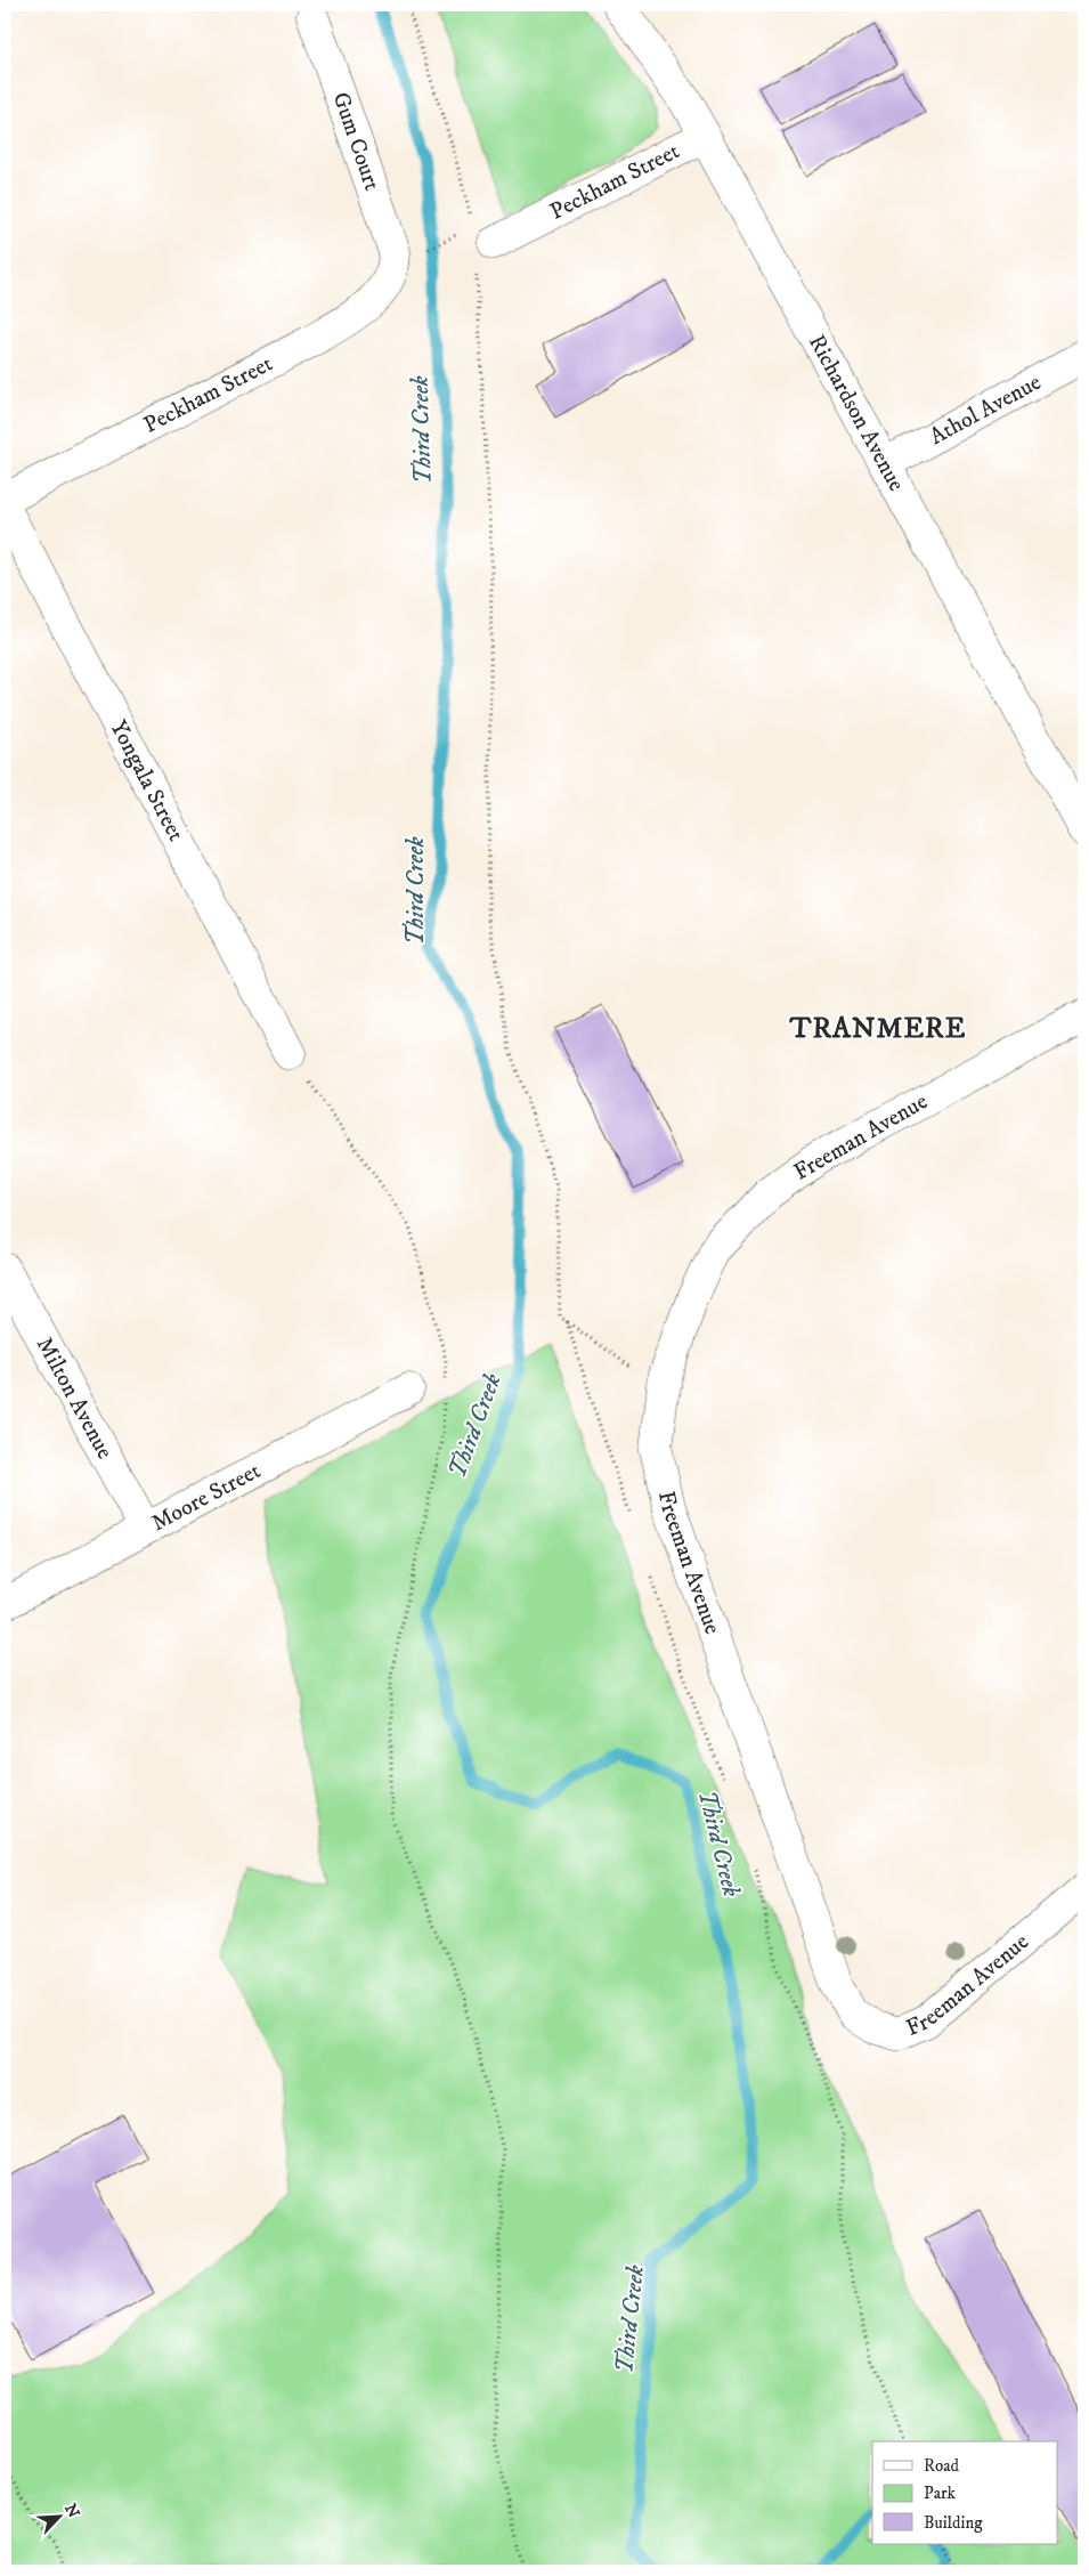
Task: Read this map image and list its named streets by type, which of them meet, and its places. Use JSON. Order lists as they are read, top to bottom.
{
  "streets": {
    "street": [
      "Gum Court",
      "Peckham Street",
      "Athol Avenue",
      "Richardson Avenue",
      "Yongala Street",
      "Freeman Avenue",
      "Milton Avenue",
      "Moore Street"
    ]
  },
  "crossings": [
    ["Gum Court", "Peckham Street"],
    ["Peckham Street", "Richardson Avenue"],
    ["Athol Avenue", "Richardson Avenue"],
    ["Milton Avenue", "Moore Street"]
  ],
  "districts": ["TRANMERE"],
  "water": ["Third Creek"],
  "legend": ["Road", "Park", "Building"],
  "north": "top right"
}
